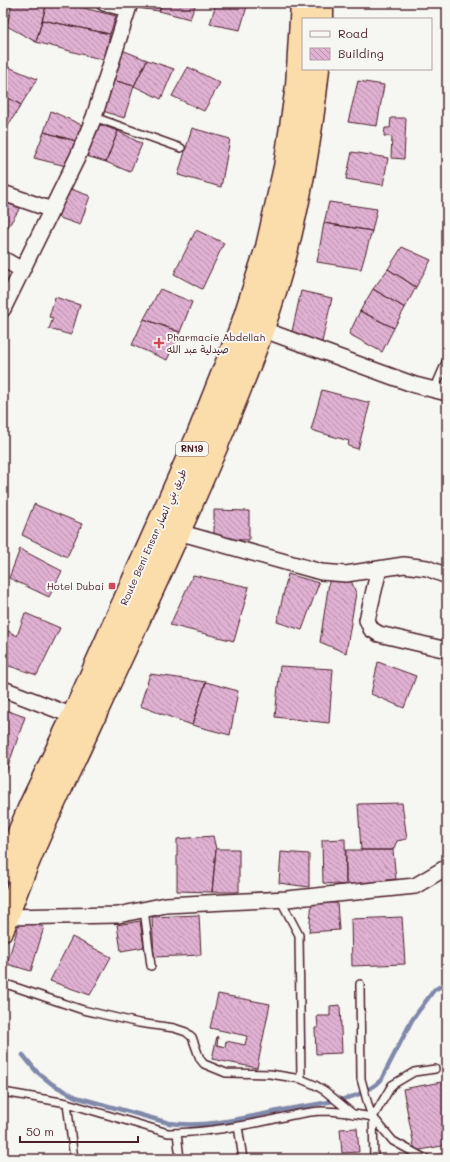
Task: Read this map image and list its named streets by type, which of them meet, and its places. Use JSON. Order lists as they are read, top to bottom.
{
  "streets": {
    "highway": ["RN19", "Route Beni Ensar طريق بني انصار"]
  },
  "places": {
    "health": ["Pharmacie Abdellah صيدلية عبد الله"],
    "transit": ["Hotel Dubai"]
  },
  "legend": ["Road", "Building"],
  "scale_bar": "50 m"
}
